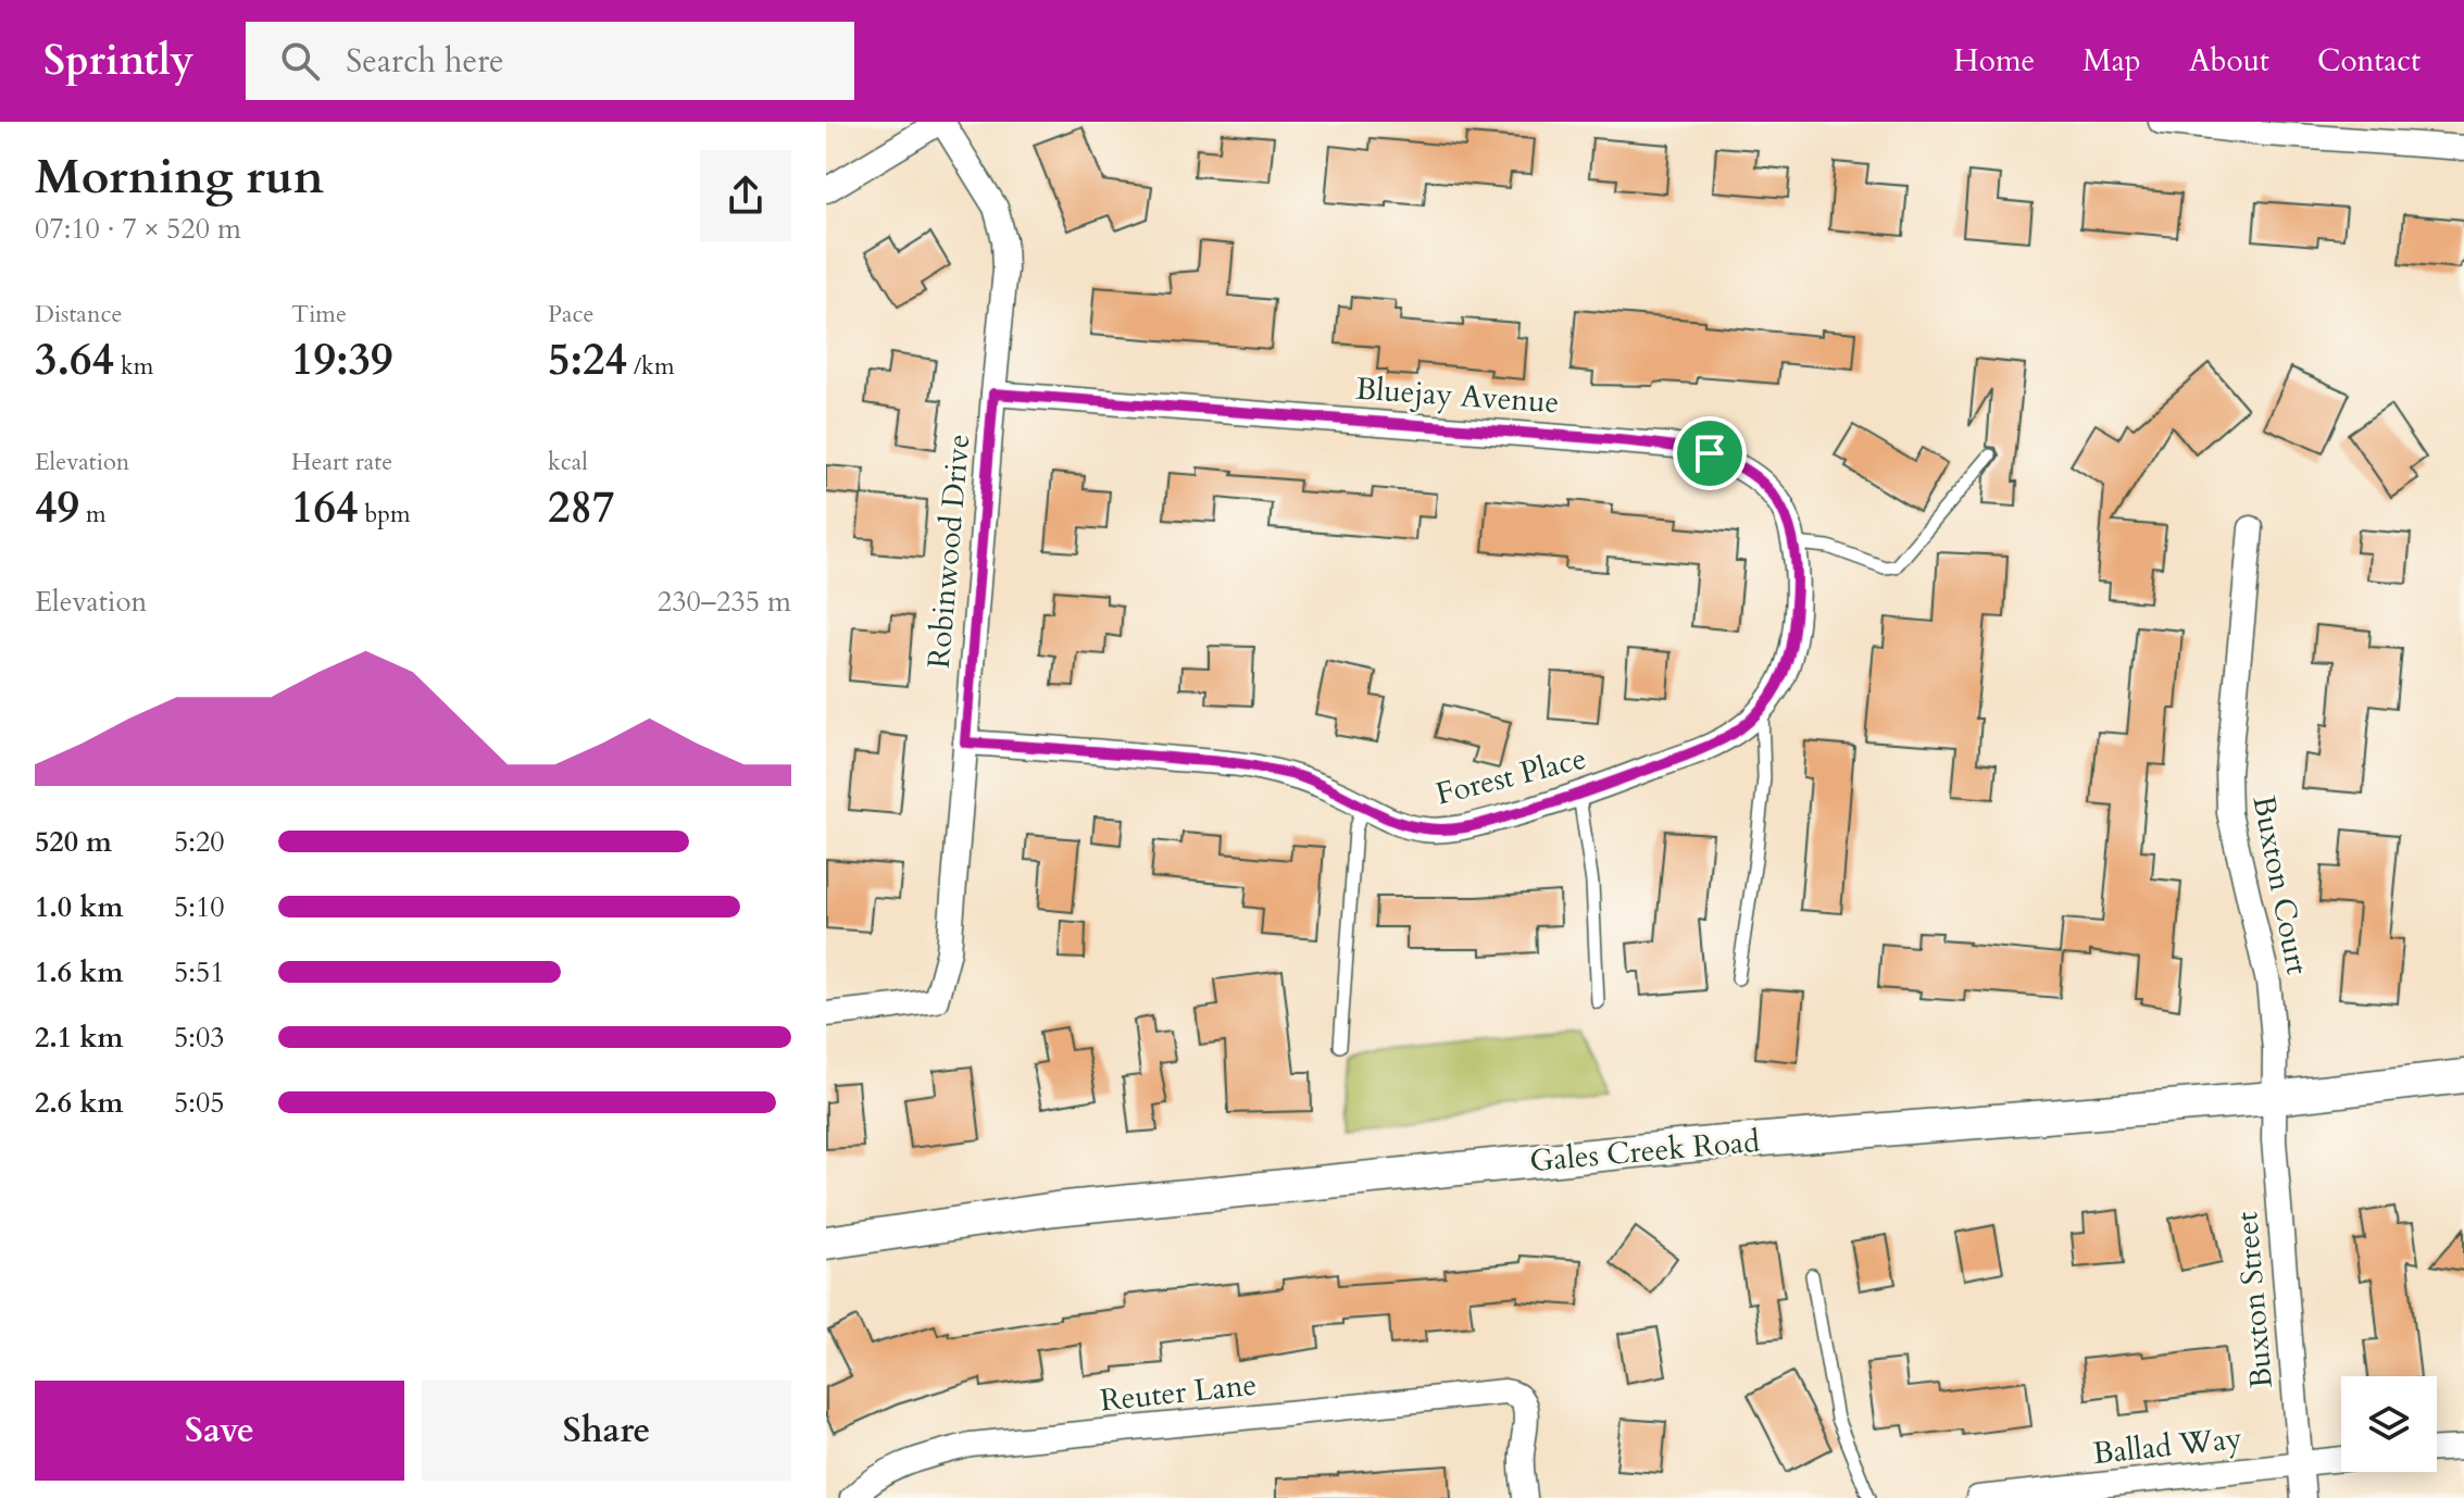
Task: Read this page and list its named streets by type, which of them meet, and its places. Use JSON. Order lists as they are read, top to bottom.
{
  "streets": {
    "main road": ["Gales Creek Road"],
    "street": [
      "Bluejay Avenue",
      "Robinwood Drive",
      "Forest Place",
      "Buxton Court",
      "Buxton Street",
      "Reuter Lane",
      "Ballad Way"
    ]
  },
  "crossings": [
    ["Bluejay Avenue", "Robinwood Drive"],
    ["Bluejay Avenue", "Forest Place"],
    ["Robinwood Drive", "Forest Place"],
    ["Buxton Court", "Gales Creek Road"],
    ["Buxton Court", "Buxton Street"],
    ["Gales Creek Road", "Buxton Street"],
    ["Buxton Street", "Ballad Way"]
  ],
  "page": {
    "header": "Sprintly",
    "search": "Search here",
    "nav": [
      "Home",
      "Map",
      "About",
      "Contact"
    ],
    "heading": ["Morning run", "07:10 · 7 × 520 m"],
    "stats": [
      ["Distance", "3.64 km"],
      ["Time", "19:39"],
      ["Pace", "5:24 /km"],
      ["Elevation", "49 m"],
      ["Heart rate", "164 bpm"],
      ["kcal", "287"]
    ],
    "chart": ["Elevation", "230–235 m"],
    "list": [
      {
        "name": "520 m",
        "note": "5:20"
      },
      {
        "name": "1.0 km",
        "note": "5:10"
      },
      {
        "name": "1.6 km",
        "note": "5:51"
      },
      {
        "name": "2.1 km",
        "note": "5:03"
      },
      {
        "name": "2.6 km",
        "note": "5:05"
      }
    ],
    "buttons": ["Save", "Share"]
  }
}
